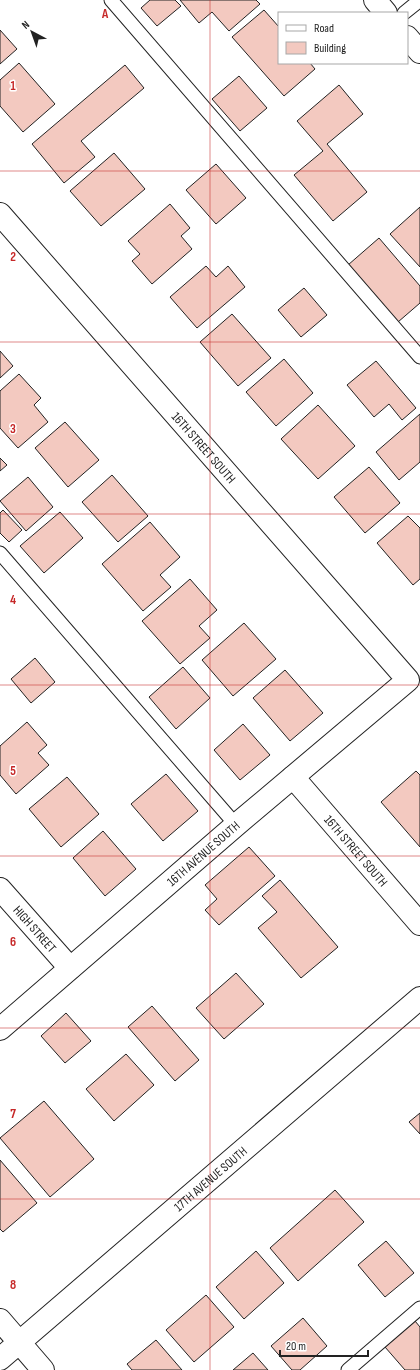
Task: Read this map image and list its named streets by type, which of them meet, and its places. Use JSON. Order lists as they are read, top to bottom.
{
  "streets": {
    "street": [
      "16TH STREET SOUTH",
      "16TH AVENUE SOUTH",
      "HIGH STREET",
      "17TH AVENUE SOUTH"
    ]
  },
  "crossings": [
    ["16TH STREET SOUTH", "16TH AVENUE SOUTH"],
    ["16TH AVENUE SOUTH", "HIGH STREET"]
  ],
  "legend": ["Road", "Building"],
  "scale_bar": "20 m",
  "north": "top left",
  "grid": {
    "columns": ["A"],
    "rows": [
      "1",
      "2",
      "3",
      "4",
      "5",
      "6",
      "7",
      "8"
    ]
  }
}
